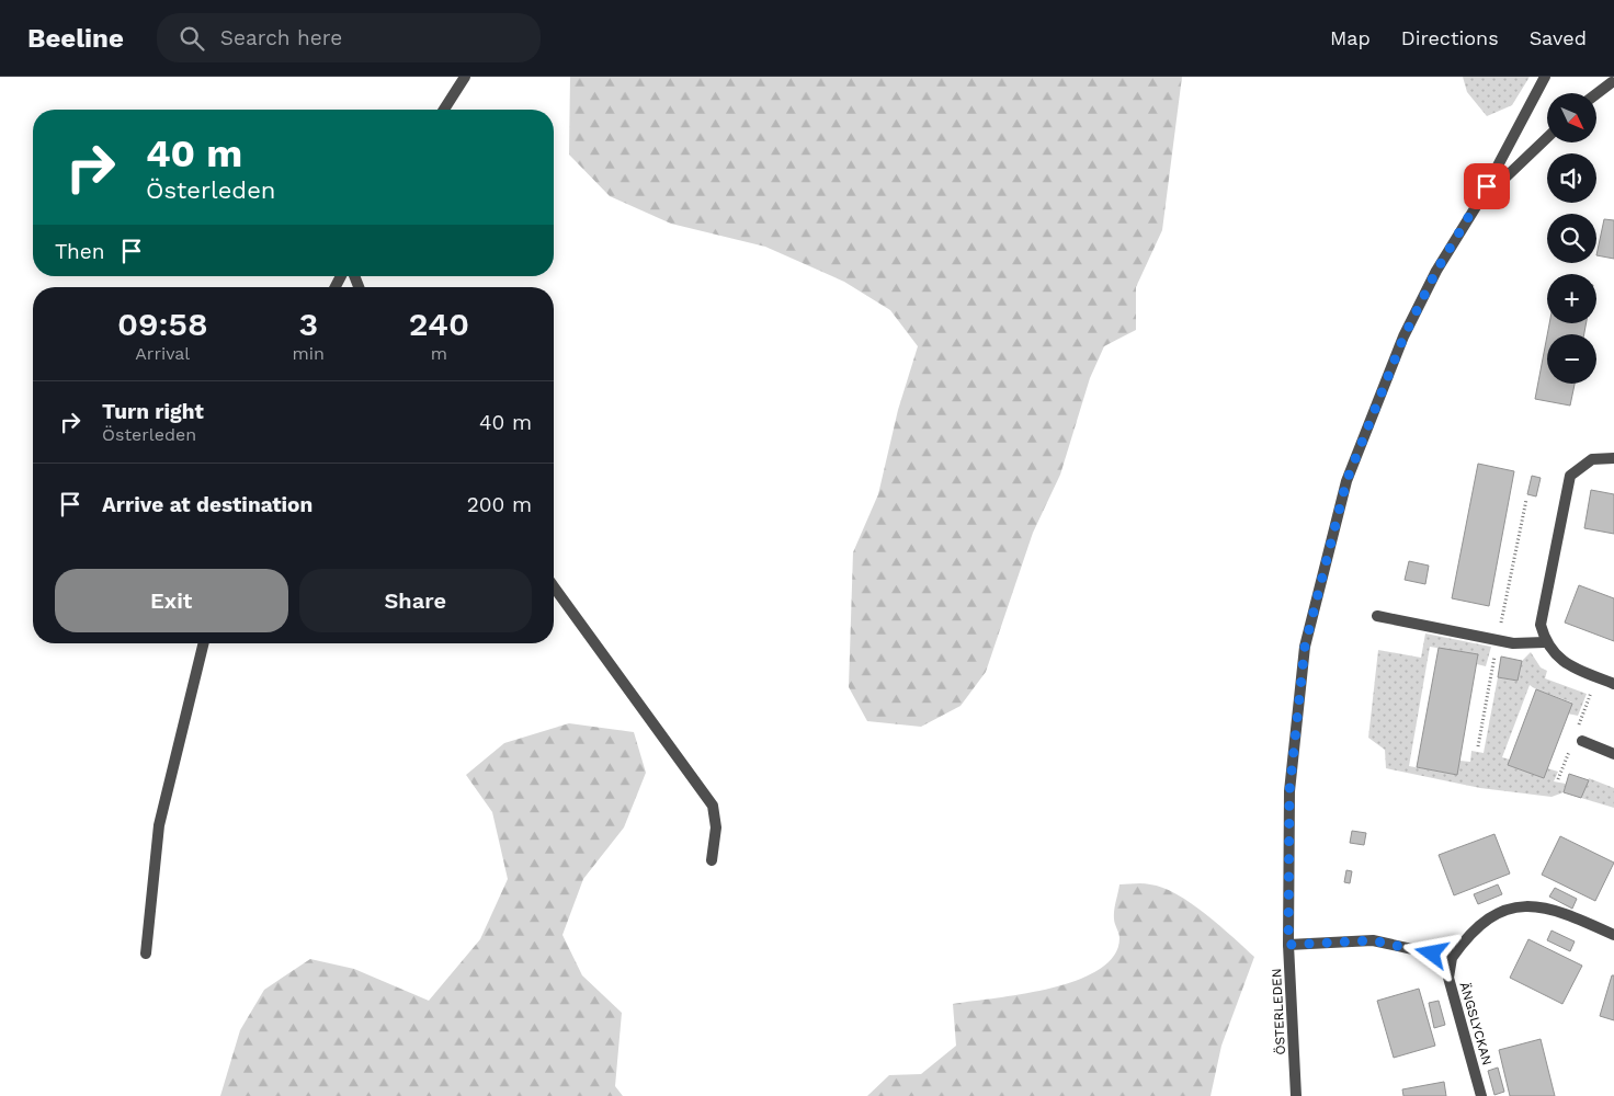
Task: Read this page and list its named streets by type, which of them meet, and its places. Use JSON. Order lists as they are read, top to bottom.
{
  "streets": {
    "street": ["ÖSTERLEDEN", "ÄNGSLYCKAN"]
  },
  "north": "bottom right",
  "page": {
    "header": "Beeline",
    "search": "Search here",
    "nav": ["Map", "Directions", "Saved"],
    "map_buttons": ["+", "−"],
    "turn": ["40 m", "Österleden"],
    "then": "Then",
    "eta": [
      "09:58",
      "Arrival",
      "3",
      "min",
      "240",
      "m"
    ],
    "list": [
      {
        "name": "Turn right",
        "note": "Österleden",
        "value": "40 m"
      },
      {
        "name": "Arrive at destination",
        "value": "200 m"
      }
    ],
    "buttons": ["Exit", "Share"]
  }
}
